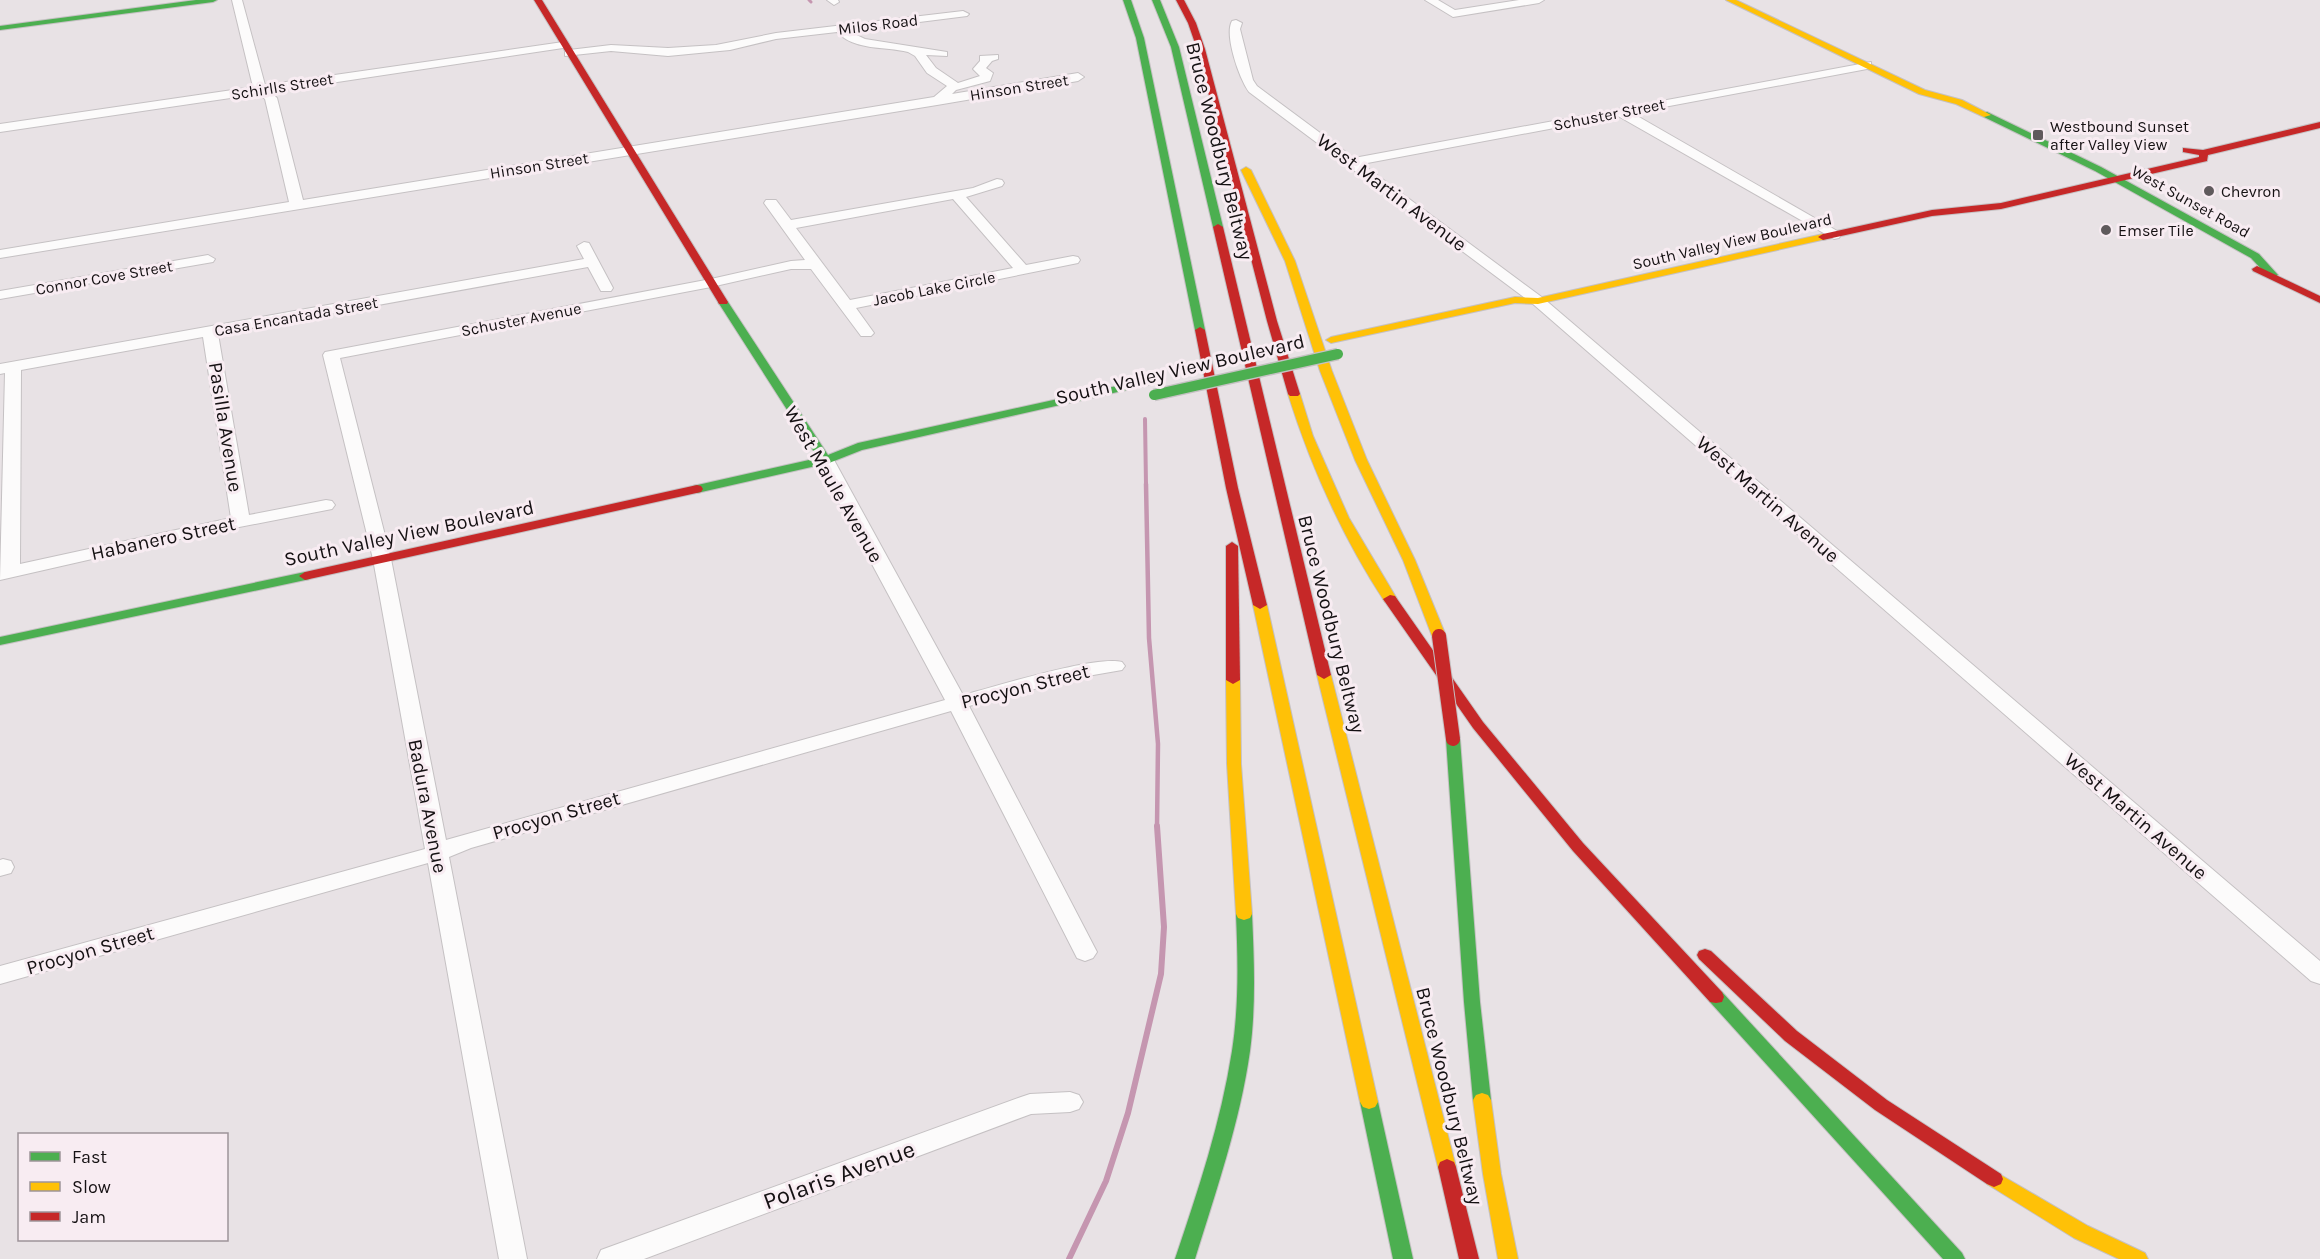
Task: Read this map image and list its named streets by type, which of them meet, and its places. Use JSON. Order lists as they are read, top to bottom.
{
  "streets": {
    "main road": [
      "Bruce Woodbury Beltway",
      "West Sunset Road",
      "South Valley View Boulevard",
      "West Maule Avenue"
    ],
    "street": [
      "Milos Road",
      "Schirlls Street",
      "Hinson Street",
      "Schuster Street",
      "West Martin Avenue",
      "Connor Cove Street",
      "Jacob Lake Circle",
      "Casa Encantada Street",
      "Schuster Avenue",
      "Pasilla Avenue",
      "Habanero Street",
      "Procyon Street",
      "Badura Avenue",
      "Polaris Avenue"
    ]
  },
  "crossings": [
    ["Milos Road", "Schirlls Street"],
    ["Milos Road", "West Maule Avenue"],
    ["Schirlls Street", "West Maule Avenue"],
    ["Hinson Street", "West Maule Avenue"],
    ["Schuster Street", "West Martin Avenue"],
    ["Schuster Street", "West Sunset Road"],
    ["West Martin Avenue", "South Valley View Boulevard"],
    ["West Sunset Road", "South Valley View Boulevard"],
    ["South Valley View Boulevard", "West Maule Avenue"],
    ["South Valley View Boulevard", "Badura Avenue"],
    ["Casa Encantada Street", "Pasilla Avenue"],
    ["Schuster Avenue", "West Maule Avenue"],
    ["Schuster Avenue", "Badura Avenue"],
    ["Pasilla Avenue", "Habanero Street"],
    ["West Maule Avenue", "Procyon Street"],
    ["Procyon Street", "Badura Avenue"]
  ],
  "places": {
    "transit": ["Westbound Sunset after Valley View"],
    "other": ["Chevron", "Emser Tile"]
  },
  "legend": ["Fast", "Slow", "Jam"]
}
